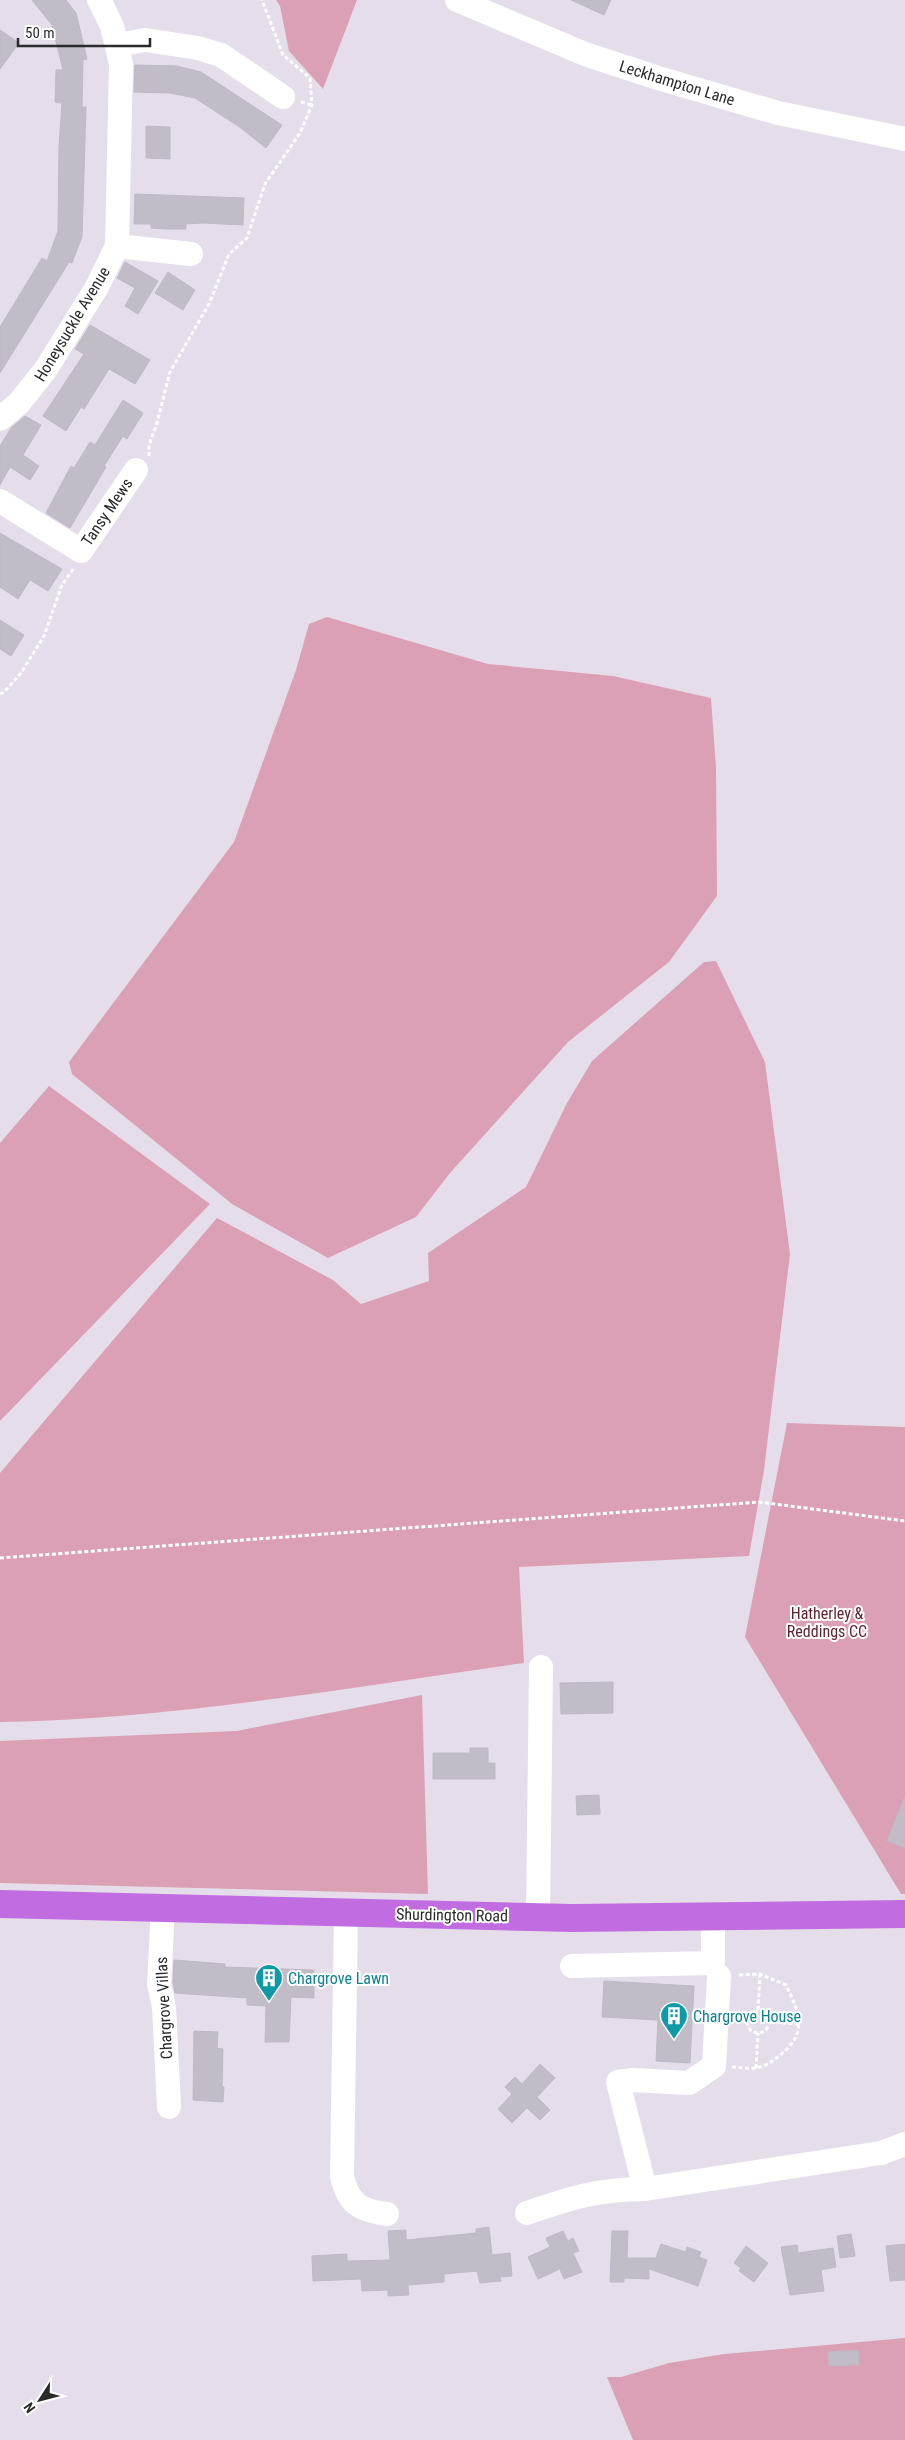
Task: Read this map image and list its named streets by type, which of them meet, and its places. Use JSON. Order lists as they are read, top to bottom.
{
  "streets": {
    "main road": ["Shurdington Road"],
    "street": [
      "Leckhampton Lane",
      "Honeysuckle Avenue",
      "Tansy Mews",
      "Chargrove Villas"
    ]
  },
  "crossings": [
    ["Shurdington Road", "Chargrove Villas"]
  ],
  "parks": ["Hatherley & Reddings CC"],
  "places": {
    "building": ["Chargrove Lawn", "Chargrove House"]
  },
  "scale_bar": "50 m",
  "north": "bottom left"
}
